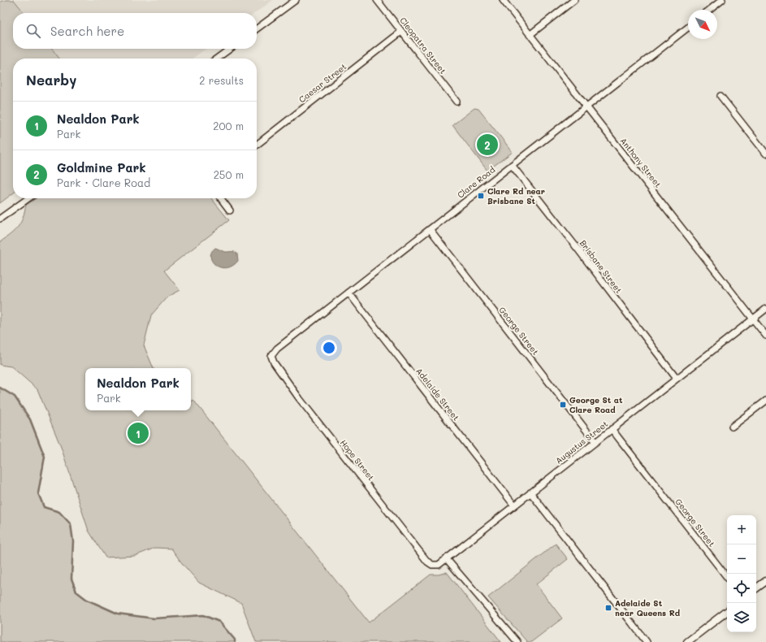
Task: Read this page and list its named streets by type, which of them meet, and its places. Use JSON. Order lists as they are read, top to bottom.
{
  "streets": {
    "street": [
      "Cleopatra Street",
      "Caesar Street",
      "Anthony Street",
      "Clare Road",
      "Brisbane Street",
      "George Street",
      "Adelaide Street",
      "Augustus Street",
      "Hope Street"
    ]
  },
  "crossings": [
    ["Cleopatra Street", "Caesar Street"],
    ["Anthony Street", "Clare Road"],
    ["Anthony Street", "Augustus Street"],
    ["Clare Road", "Brisbane Street"],
    ["Clare Road", "George Street"],
    ["Clare Road", "Adelaide Street"],
    ["Clare Road", "Hope Street"],
    ["Brisbane Street", "Augustus Street"],
    ["George Street", "Augustus Street"],
    ["Adelaide Street", "Augustus Street"],
    ["Augustus Street", "Hope Street"]
  ],
  "places": {
    "transit": ["Clare Rd near Brisbane St", "George St at Clare Road", "Adelaide St near Queens Rd"]
  },
  "north": "bottom right",
  "page": {
    "search": "Search here",
    "heading": ["Nearby", "2 results"],
    "list": [
      {
        "mark": "1",
        "name": "Nealdon Park",
        "note": "Park",
        "value": "200 m"
      },
      {
        "mark": "2",
        "name": "Goldmine Park",
        "note": "Park · Clare Road",
        "value": "250 m"
      }
    ],
    "pins": ["2", "1"],
    "popup": ["Nealdon Park", "Park"],
    "map_buttons": ["+", "−"]
  }
}
